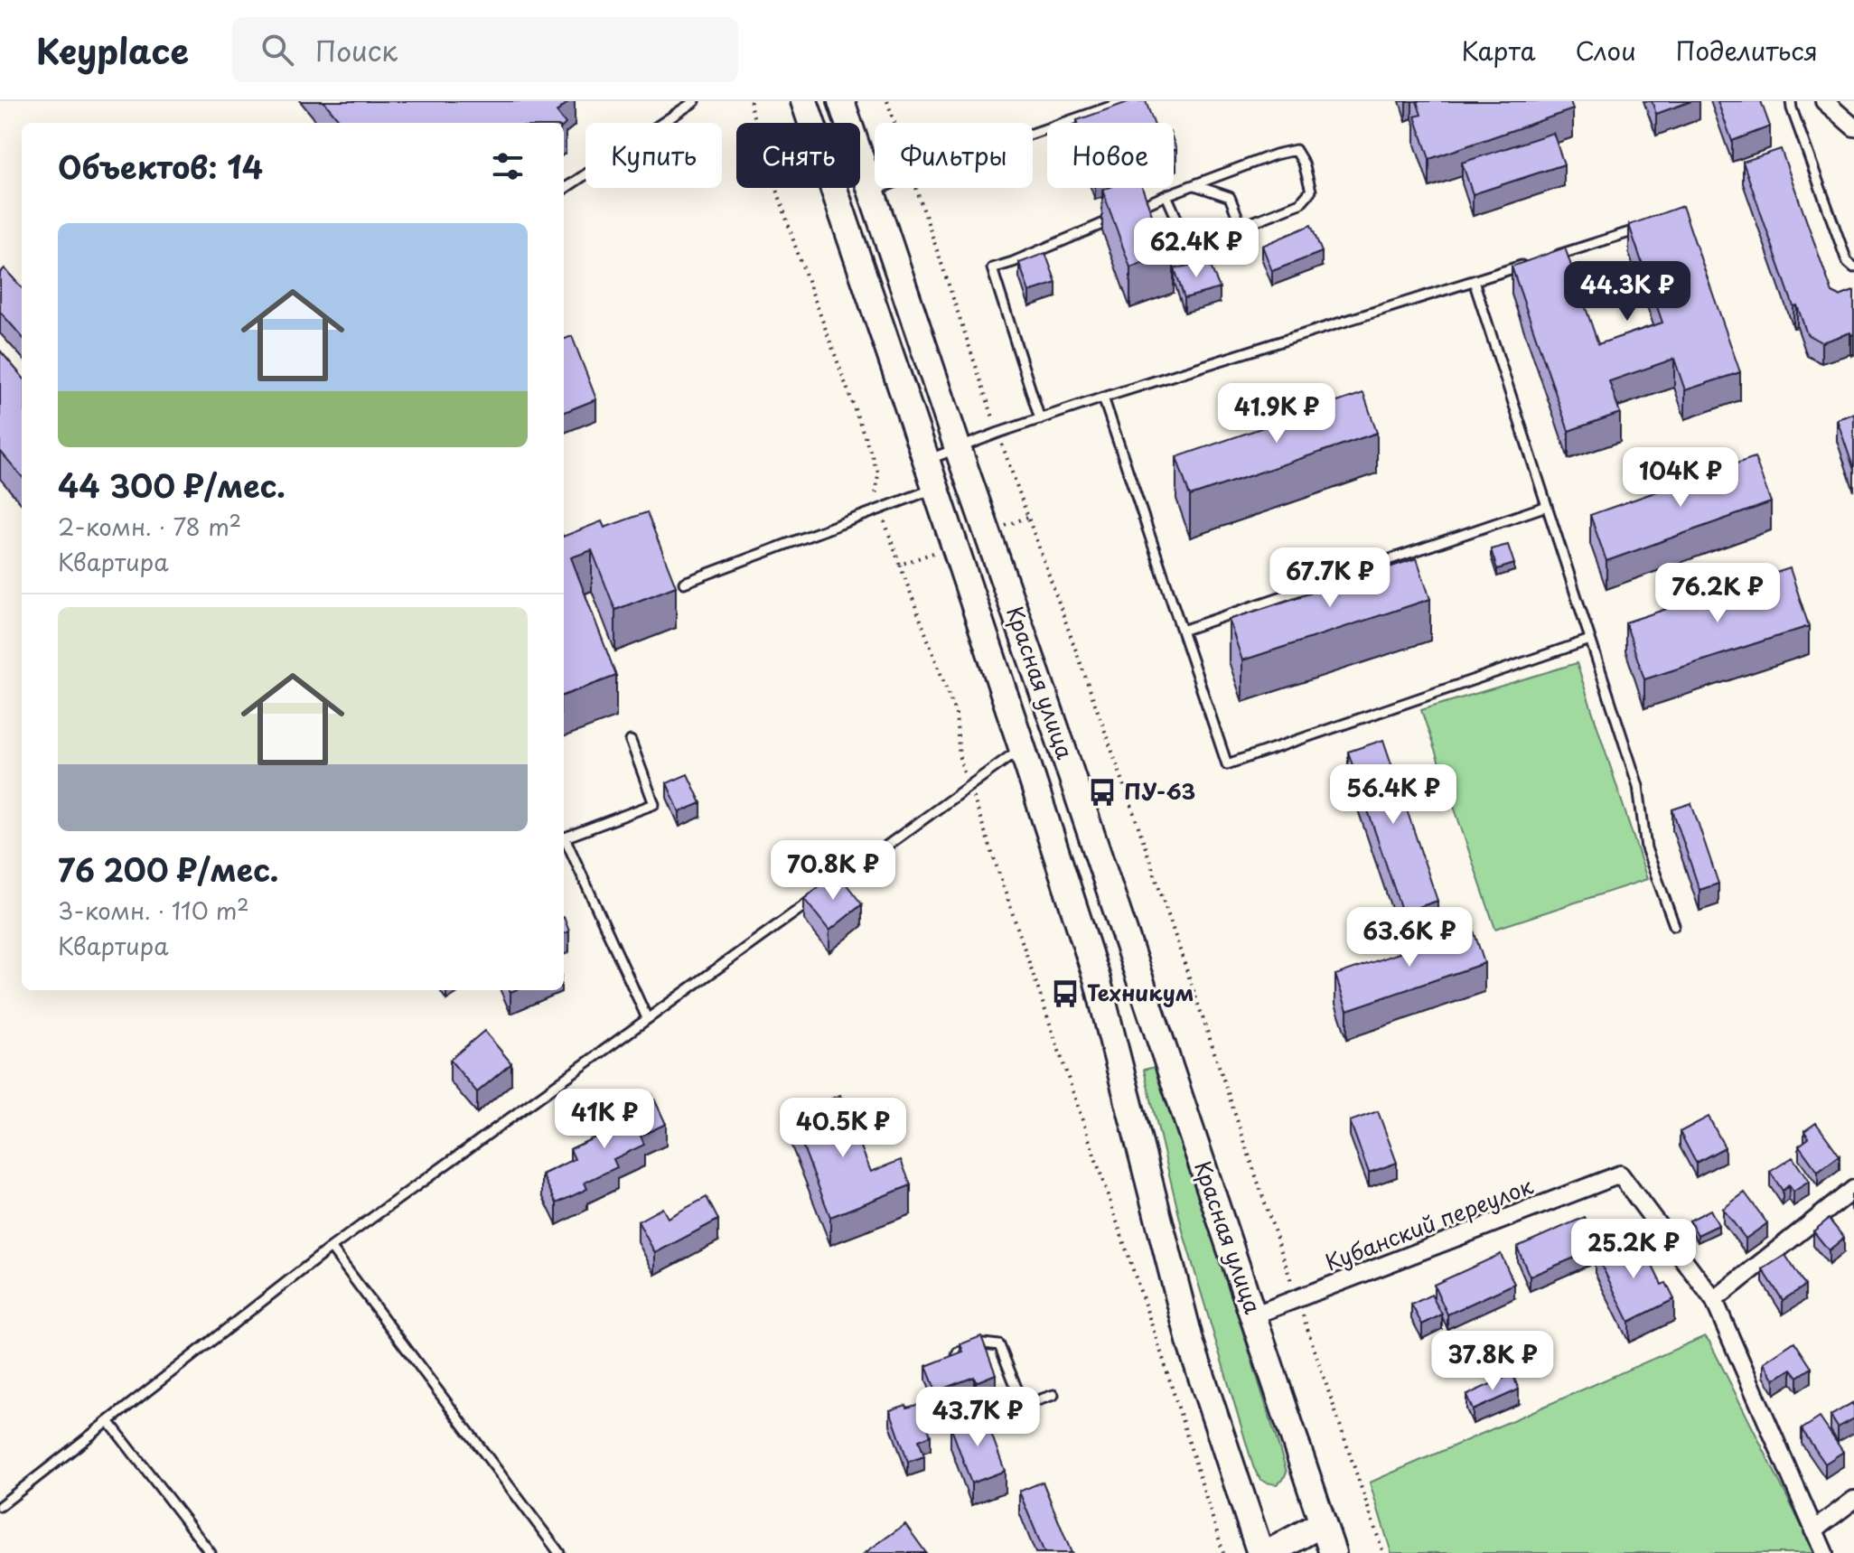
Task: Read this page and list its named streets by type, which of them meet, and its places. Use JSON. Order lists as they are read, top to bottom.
{
  "streets": {
    "main road": ["Красная улица"],
    "street": ["Кубанский переулок"]
  },
  "crossings": [
    ["Красная улица", "Кубанский переулок"]
  ],
  "places": {
    "bus stop": ["ПУ-63", "Техникум"]
  },
  "page": {
    "header": "Keyplace",
    "search": "Поиск",
    "nav": ["Карта", "Слои", "Поделиться"],
    "chip": [
      "Купить",
      "Снять",
      "Фильтры",
      "Новое"
    ],
    "heading": "Объектов: 14",
    "list": [
      {
        "name": "44 300 ₽/мес.",
        "note": "2-комн. · 78 m² · Квартира"
      },
      {
        "name": "76 200 ₽/мес.",
        "note": "3-комн. · 110 m² · Квартира"
      }
    ],
    "price": [
      "62.4K ₽",
      "44.3K ₽",
      "41.9K ₽",
      "104K ₽",
      "67.7K ₽",
      "76.2K ₽",
      "56.4K ₽",
      "70.8K ₽",
      "63.6K ₽",
      "41K ₽",
      "40.5K ₽",
      "25.2K ₽",
      "37.8K ₽",
      "43.7K ₽"
    ]
  }
}
